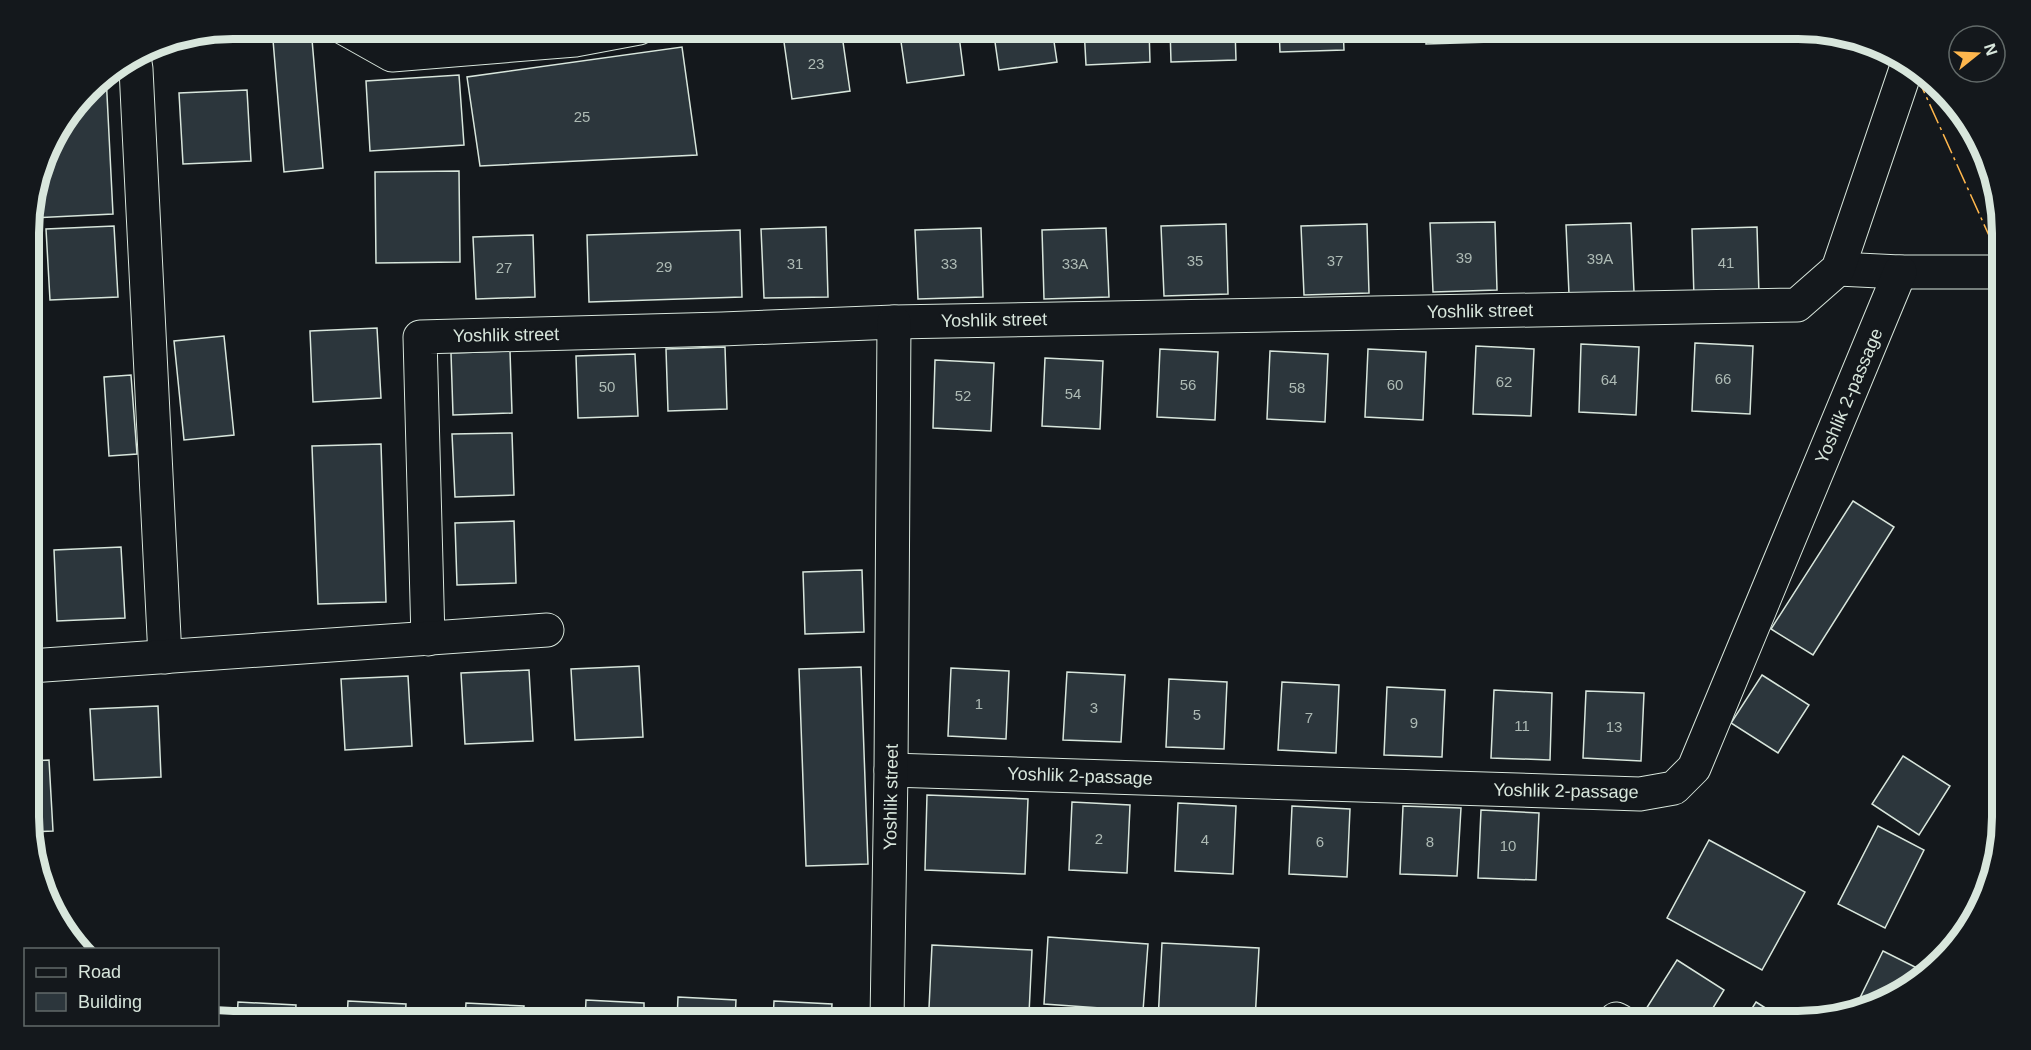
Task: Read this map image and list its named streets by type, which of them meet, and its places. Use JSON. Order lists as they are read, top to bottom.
{
  "streets": {
    "street": ["Yoshlik street", "Yoshlik 2-passage"]
  },
  "crossings": [
    ["Yoshlik street", "Yoshlik 2-passage"]
  ],
  "house_numbers": [
    "23",
    "25",
    "39",
    "39A",
    "35",
    "37",
    "41",
    "31",
    "33",
    "33A",
    "29",
    "27",
    "66",
    "64",
    "62",
    "56",
    "60",
    "50",
    "58",
    "54",
    "52",
    "1",
    "3",
    "5",
    "7",
    "9",
    "11",
    "13",
    "2",
    "4",
    "6",
    "8",
    "10"
  ],
  "legend": ["Road", "Building"],
  "north": "right"
}
